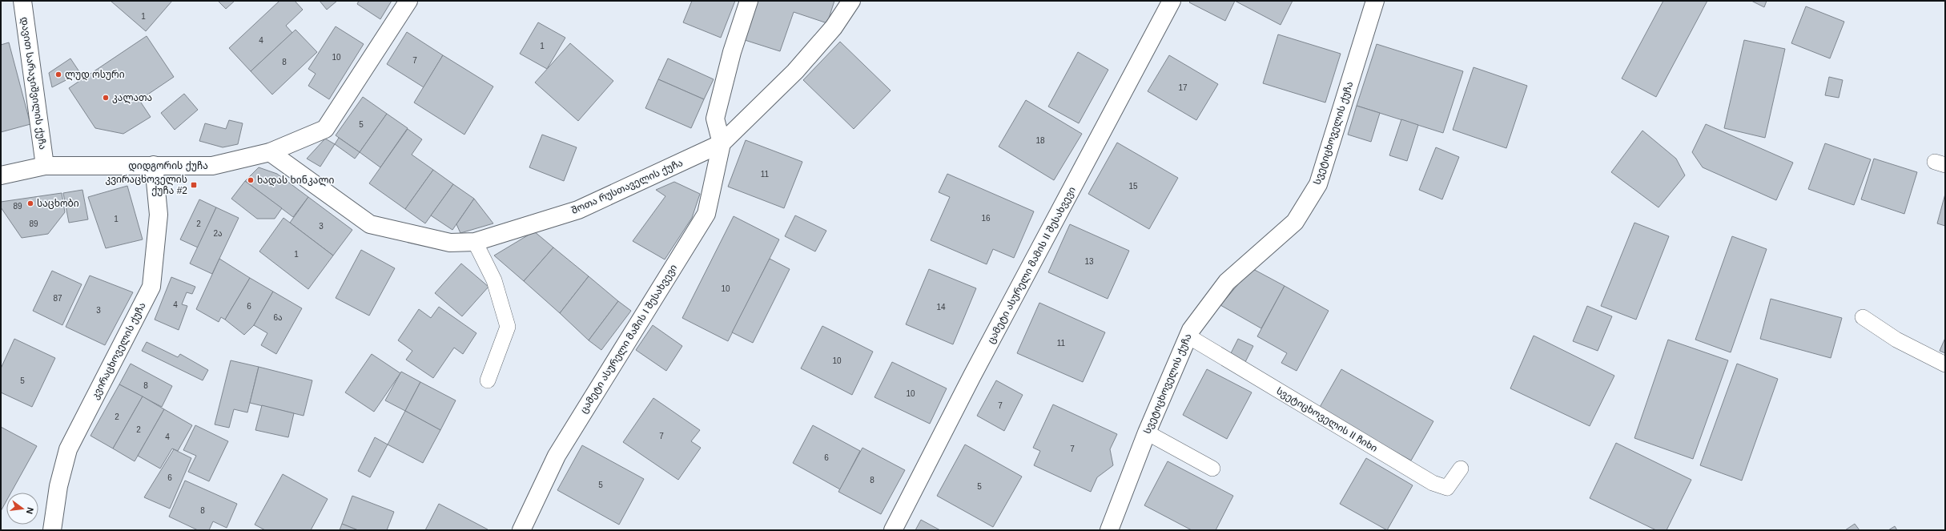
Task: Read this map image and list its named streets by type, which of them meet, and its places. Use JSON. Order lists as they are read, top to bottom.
{
  "streets": {
    "street": [
      "დავით სარაჯიშვილის ქუჩა",
      "სვეტიცხოველის ქუჩა",
      "დიდგორის ქუჩა",
      "შოთა რუსთაველის ქუჩა",
      "ცამეტი ასურელი მამის II შესახვევი",
      "ცამეტი ასურელი მამის I შესახვევი",
      "კვირაცხოველის ქუჩა"
    ],
    "lane": ["სვეტიცხოველის II ჩიხი"]
  },
  "crossings": [
    ["დავით სარაჯიშვილის ქუჩა", "დიდგორის ქუჩა"],
    ["სვეტიცხოველის ქუჩა", "სვეტიცხოველის II ჩიხი"],
    ["დიდგორის ქუჩა", "შოთა რუსთაველის ქუჩა"],
    ["დიდგორის ქუჩა", "კვირაცხოველის ქუჩა"],
    ["შოთა რუსთაველის ქუჩა", "ცამეტი ასურელი მამის I შესახვევი"]
  ],
  "places": {
    "other": [
      "ლუდ ოსური",
      "კალათა",
      "ხადას ხინკალი",
      "საცხობი"
    ],
    "transit": ["კვირაცხოველის ქუჩა #2"]
  },
  "house_numbers": [
    "1",
    "4",
    "1",
    "10",
    "7",
    "8",
    "17",
    "5",
    "18",
    "11",
    "15",
    "89",
    "16",
    "1",
    "89",
    "2",
    "3",
    "2ა",
    "1",
    "13",
    "10",
    "87",
    "4",
    "6",
    "14",
    "3",
    "6ა",
    "11",
    "10",
    "5",
    "8",
    "10",
    "7",
    "2",
    "2",
    "7",
    "4",
    "7",
    "6",
    "6",
    "8",
    "5",
    "5",
    "8"
  ],
  "north": "right"
}
